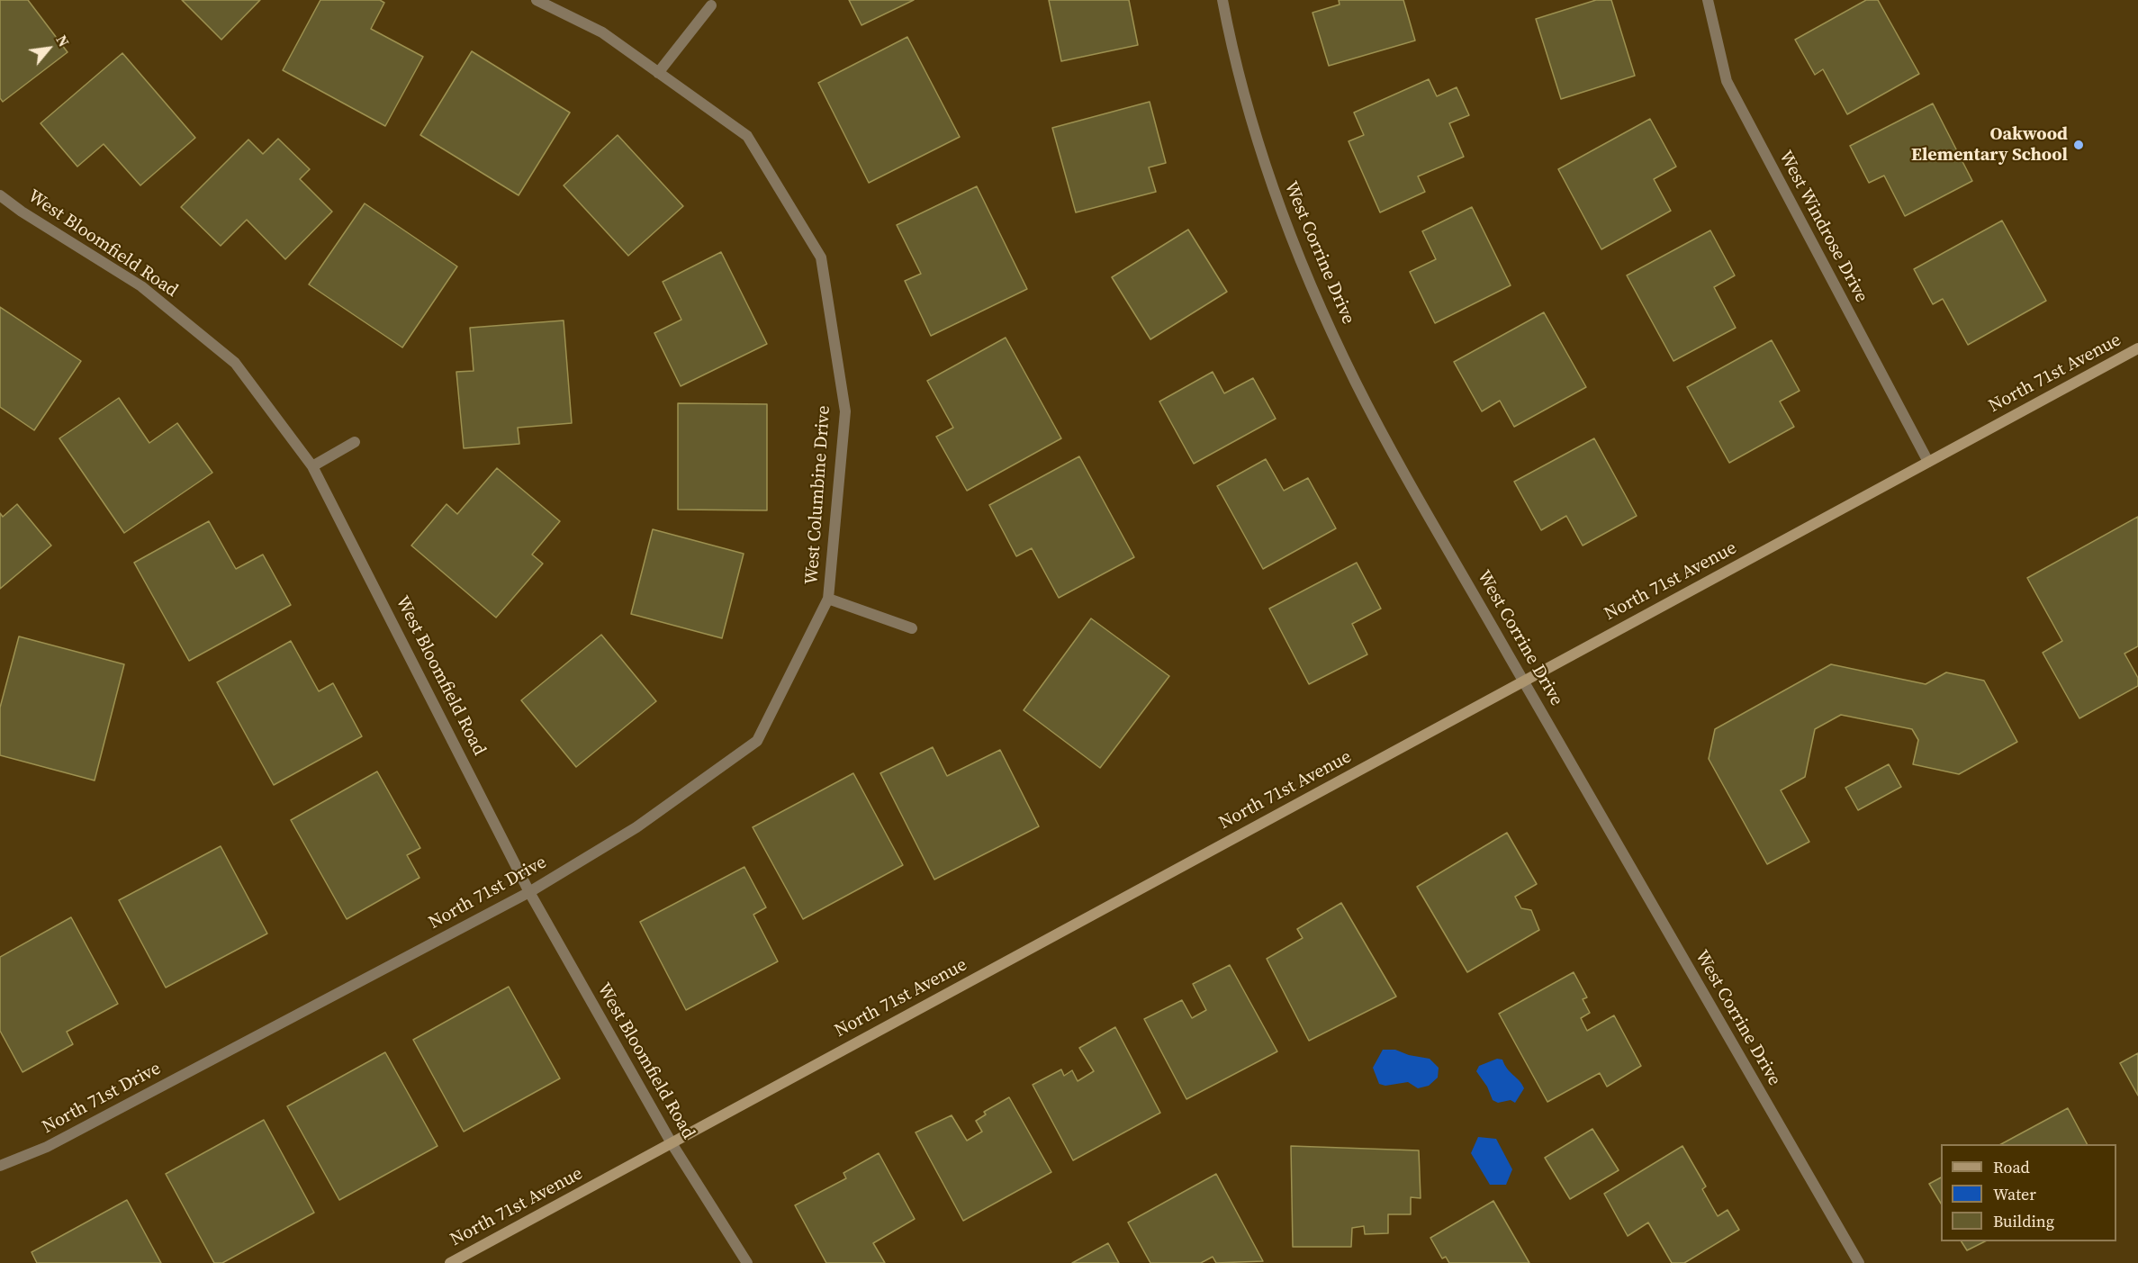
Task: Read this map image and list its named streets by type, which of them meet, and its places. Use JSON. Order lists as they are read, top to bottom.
{
  "streets": {
    "street": [
      "West Windrose Drive",
      "West Bloomfield Road",
      "West Corrine Drive",
      "North 71st Avenue",
      "West Columbine Drive",
      "North 71st Drive"
    ]
  },
  "crossings": [
    ["West Windrose Drive", "North 71st Avenue"],
    ["West Bloomfield Road", "North 71st Avenue"],
    ["West Bloomfield Road", "North 71st Drive"],
    ["West Corrine Drive", "North 71st Avenue"],
    ["West Columbine Drive", "North 71st Drive"]
  ],
  "places": ["Oakwood Elementary School"],
  "legend": ["Road", "Water", "Building"],
  "north": "top right"
}
